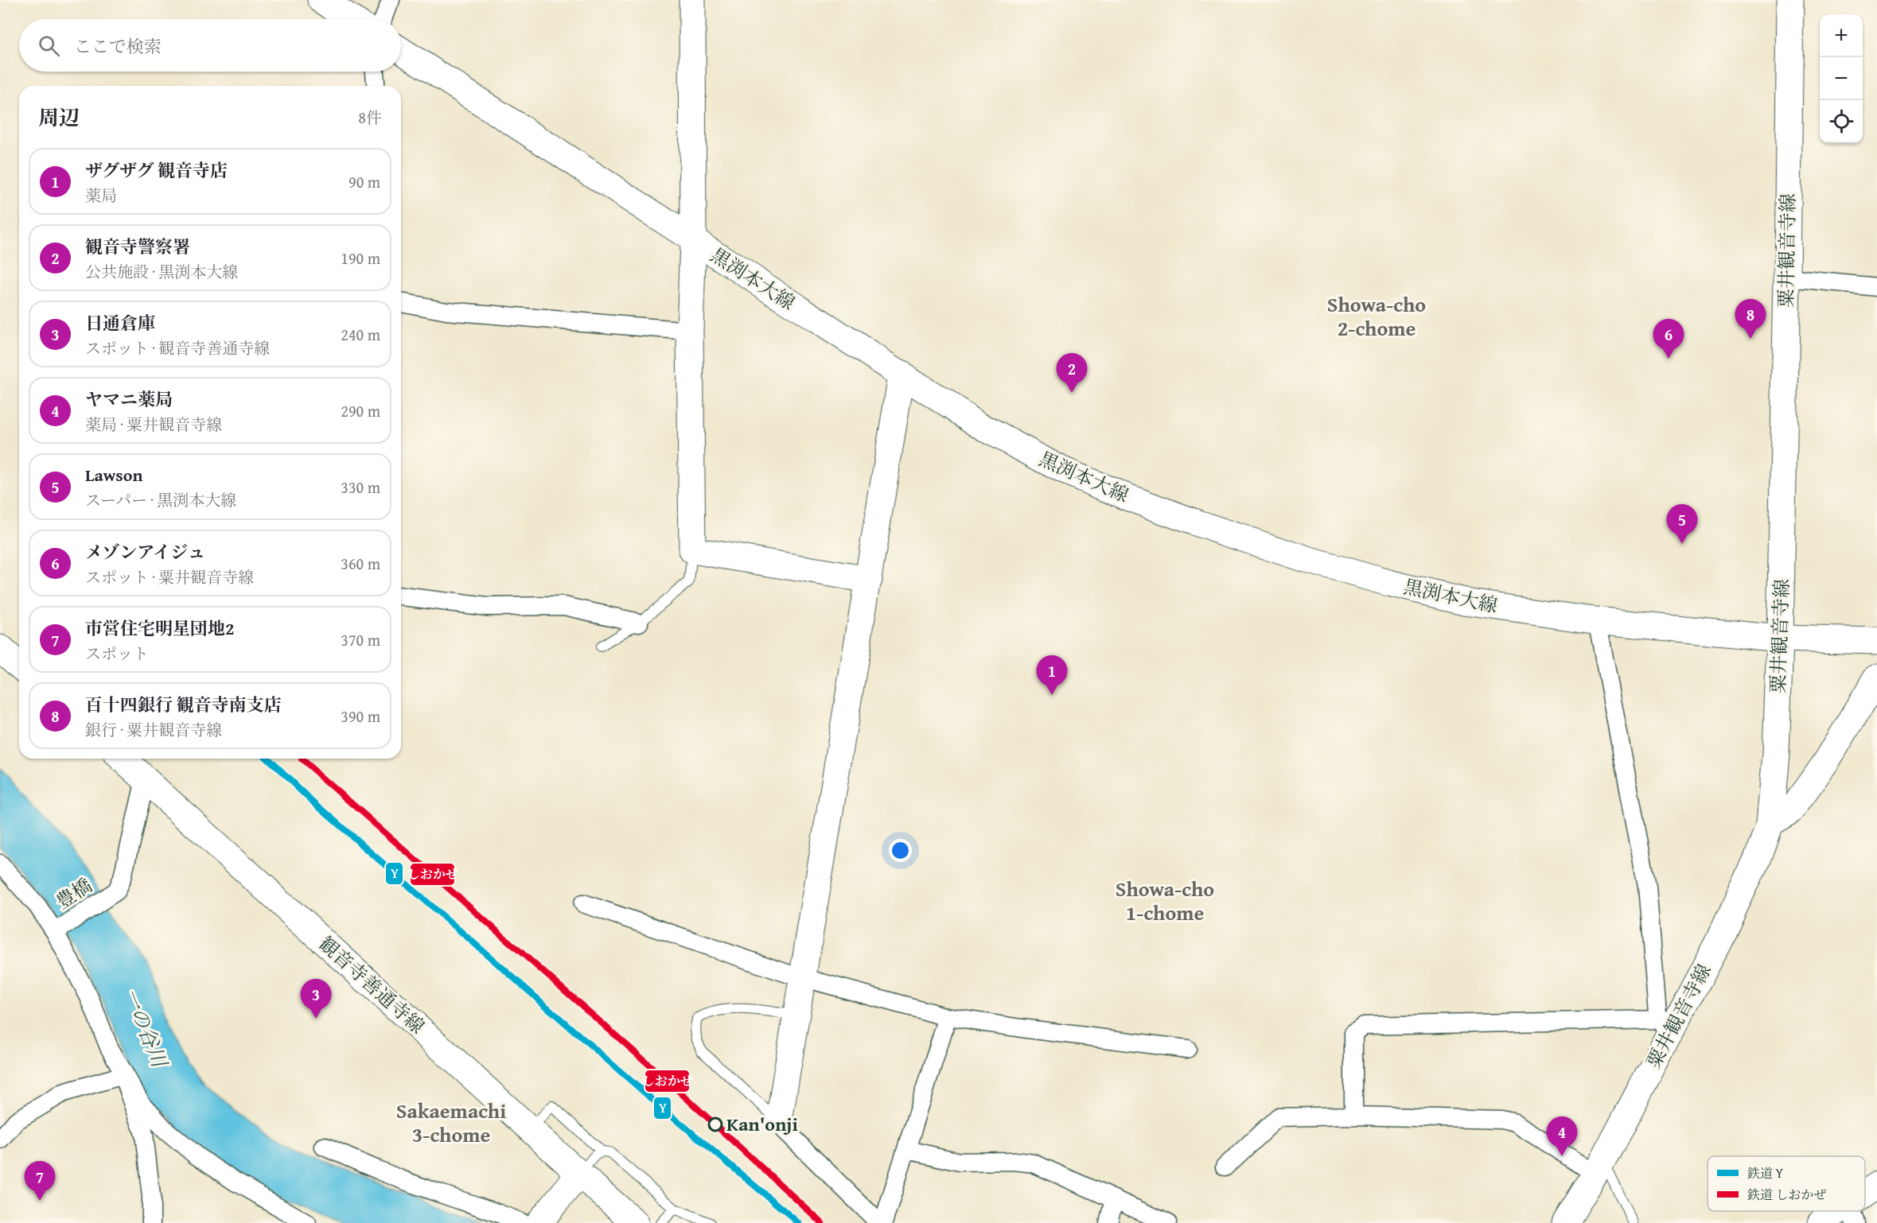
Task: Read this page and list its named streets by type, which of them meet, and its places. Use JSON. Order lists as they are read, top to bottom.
{
  "streets": {
    "main road": ["粟井観音寺線", "黒渕本大線", "観音寺善通寺線"],
    "street": ["豊橋"]
  },
  "crossings": [
    ["粟井観音寺線", "黒渕本大線"],
    ["豊橋", "観音寺善通寺線"]
  ],
  "districts": ["Showa-cho 2-chome", "Showa-cho 1-chome", "Sakaemachi 3-chome"],
  "water": ["一の谷川"],
  "places": ["Kan'onji"],
  "lines": ["rail line Y", "rail line しおかぜ"],
  "legend": ["鉄道 Y", "鉄道 しおかぜ"],
  "page": {
    "map_buttons": ["+", "−"],
    "search": "ここで検索",
    "heading": ["周辺", "8件"],
    "list": [
      {
        "mark": "1",
        "name": "ザグザグ 観音寺店",
        "note": "薬局",
        "value": "90 m"
      },
      {
        "mark": "2",
        "name": "観音寺警察署",
        "note": "公共施設 · 黒渕本大線",
        "value": "190 m"
      },
      {
        "mark": "3",
        "name": "日通倉庫",
        "note": "スポット · 観音寺善通寺線",
        "value": "240 m"
      },
      {
        "mark": "4",
        "name": "ヤマニ薬局",
        "note": "薬局 · 粟井観音寺線",
        "value": "290 m"
      },
      {
        "mark": "5",
        "name": "Lawson",
        "note": "スーパー · 黒渕本大線",
        "value": "330 m"
      },
      {
        "mark": "6",
        "name": "メゾンアイジュ",
        "note": "スポット · 粟井観音寺線",
        "value": "360 m"
      },
      {
        "mark": "7",
        "name": "市営住宅明星団地2",
        "note": "スポット",
        "value": "370 m"
      },
      {
        "mark": "8",
        "name": "百十四銀行 観音寺南支店",
        "note": "銀行 · 粟井観音寺線",
        "value": "390 m"
      }
    ],
    "pins": [
      "8",
      "6",
      "2",
      "5",
      "1",
      "3",
      "4",
      "7"
    ]
  }
}
